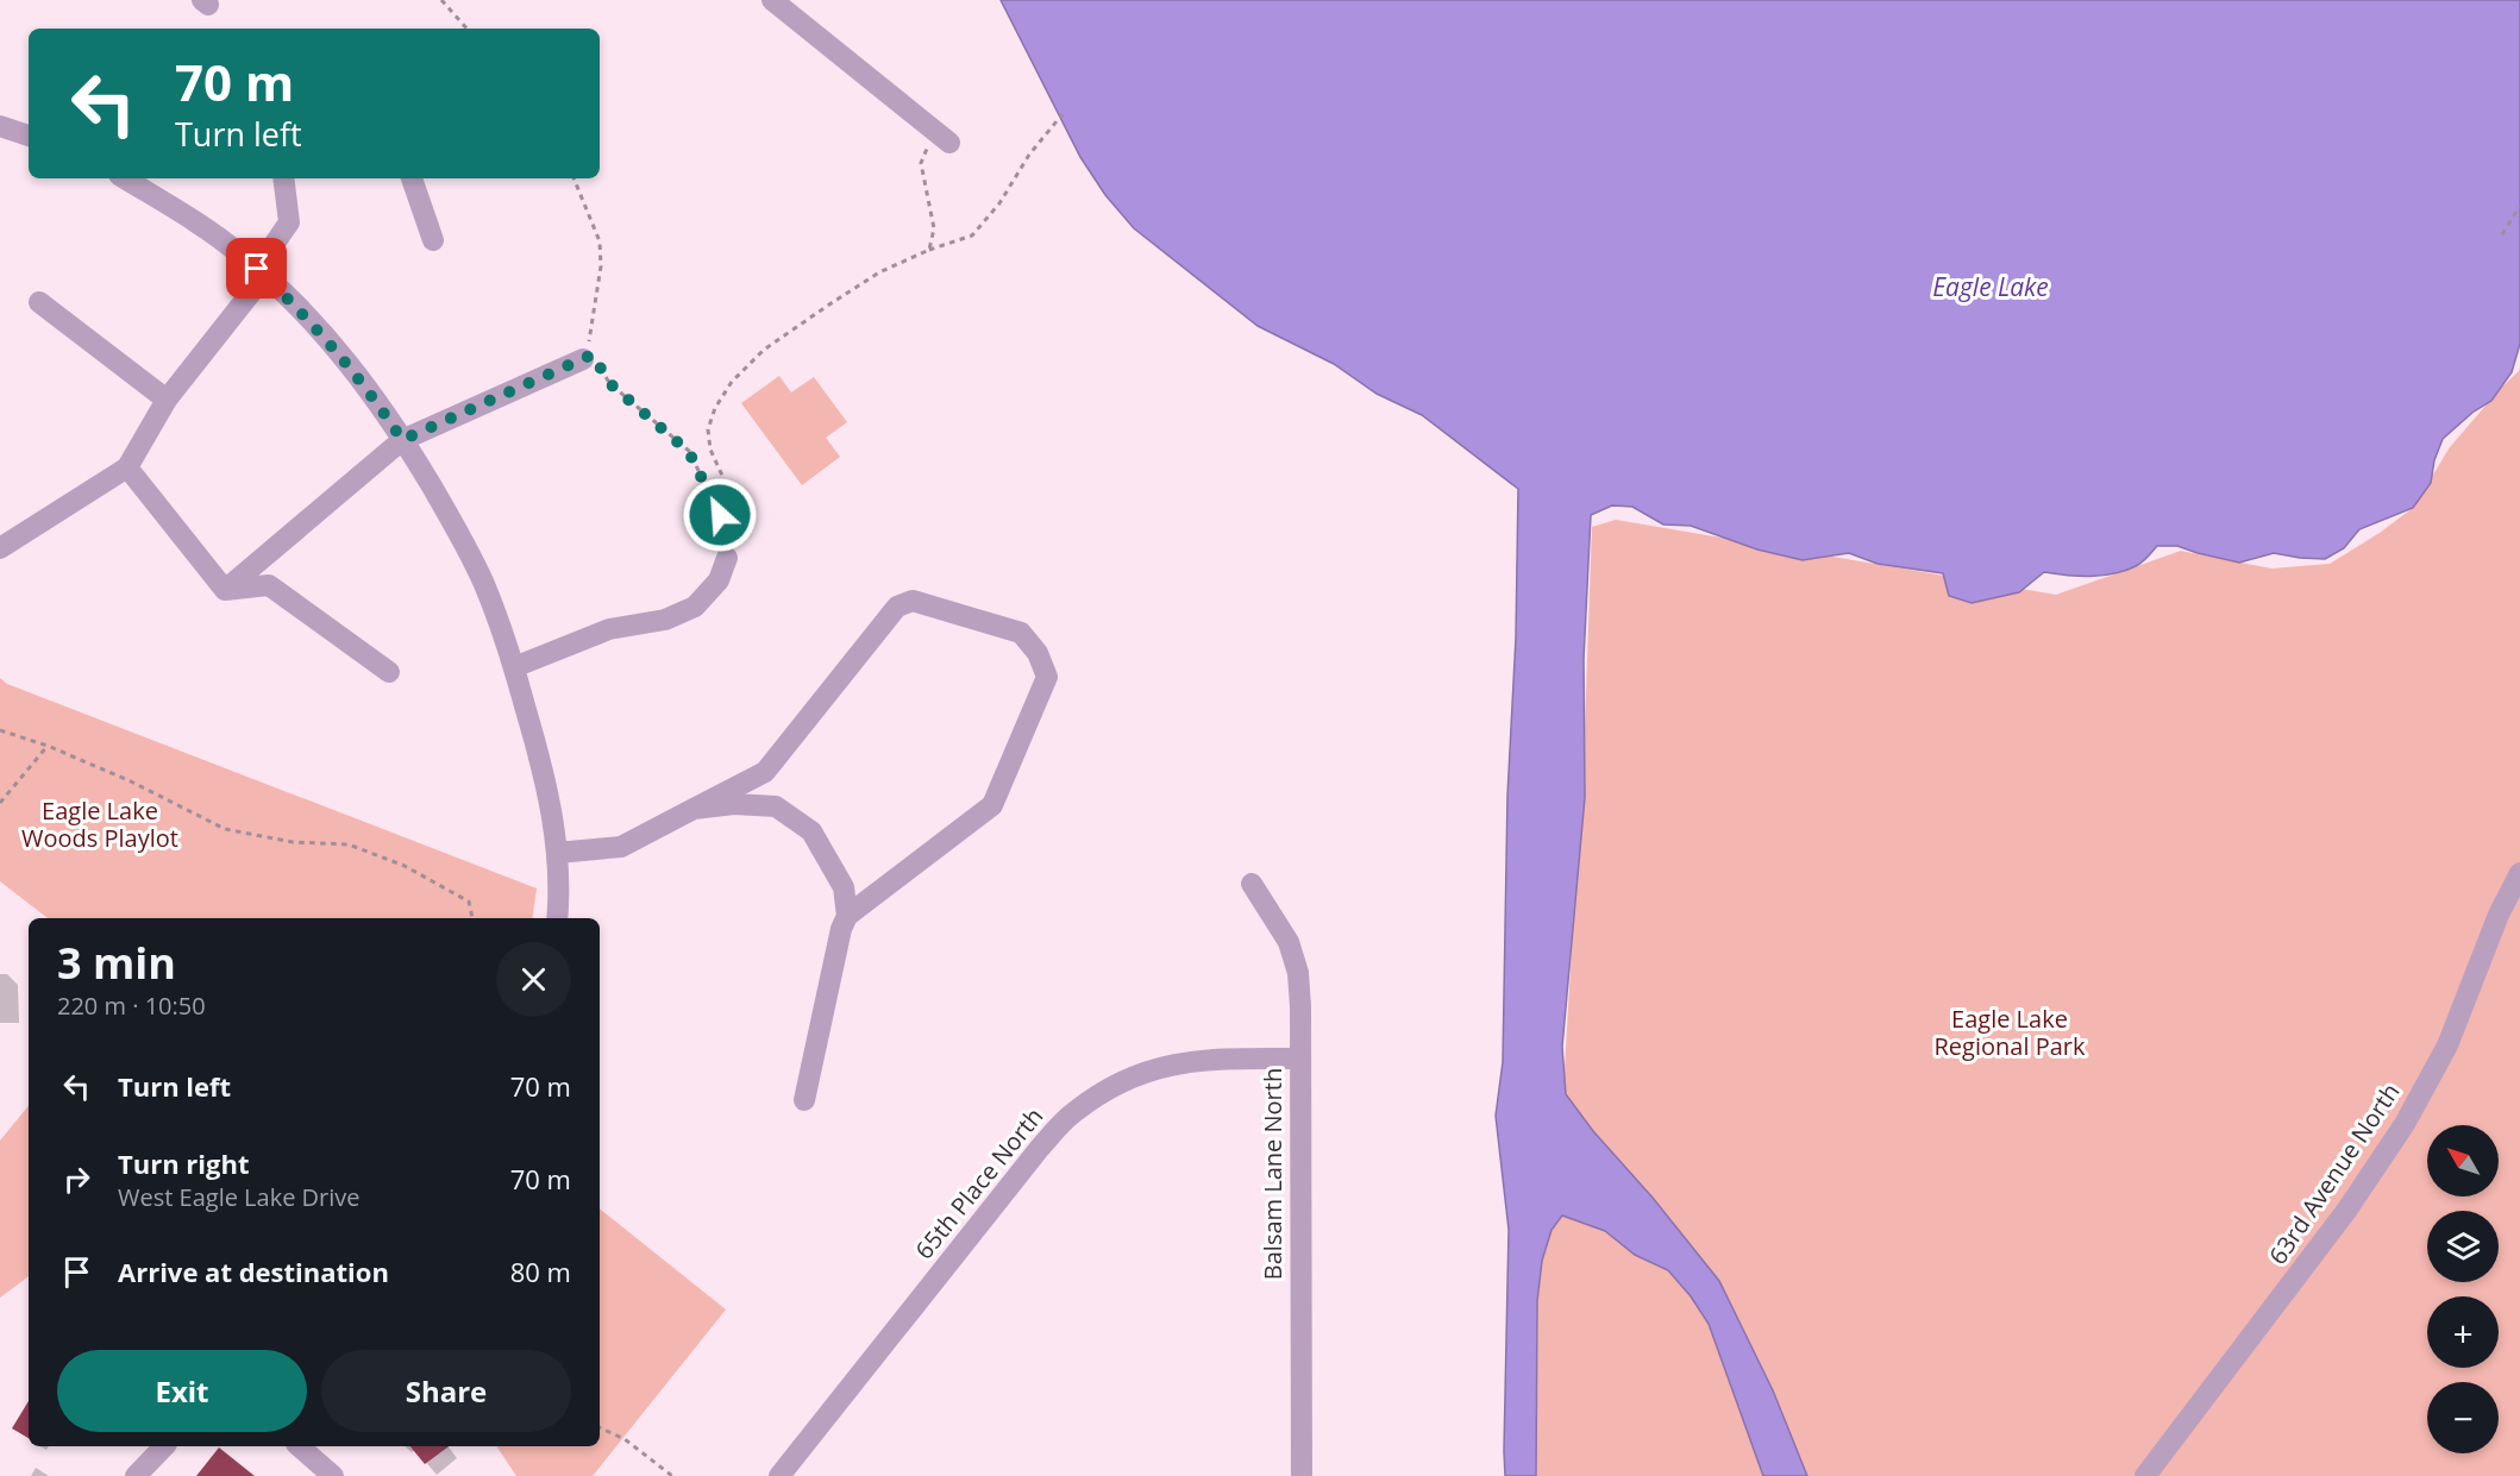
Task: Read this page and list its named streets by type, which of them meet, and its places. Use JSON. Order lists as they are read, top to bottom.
{
  "streets": {
    "street": ["Balsam Lane North", "63rd Avenue North", "65th Place North"]
  },
  "crossings": [
    ["Balsam Lane North", "65th Place North"]
  ],
  "water": ["Eagle Lake"],
  "parks": ["Eagle Lake Woods Playlot", "Eagle Lake Regional Park"],
  "north": "top left",
  "page": {
    "turn": ["70 m", "Turn left"],
    "heading": ["3 min", "220 m · 10:50"],
    "list": [
      {
        "name": "Turn left",
        "value": "70 m"
      },
      {
        "name": "Turn right",
        "note": "West Eagle Lake Drive",
        "value": "70 m"
      },
      {
        "name": "Arrive at destination",
        "value": "80 m"
      }
    ],
    "map_buttons": ["+", "−"],
    "buttons": ["Exit", "Share"]
  }
}
